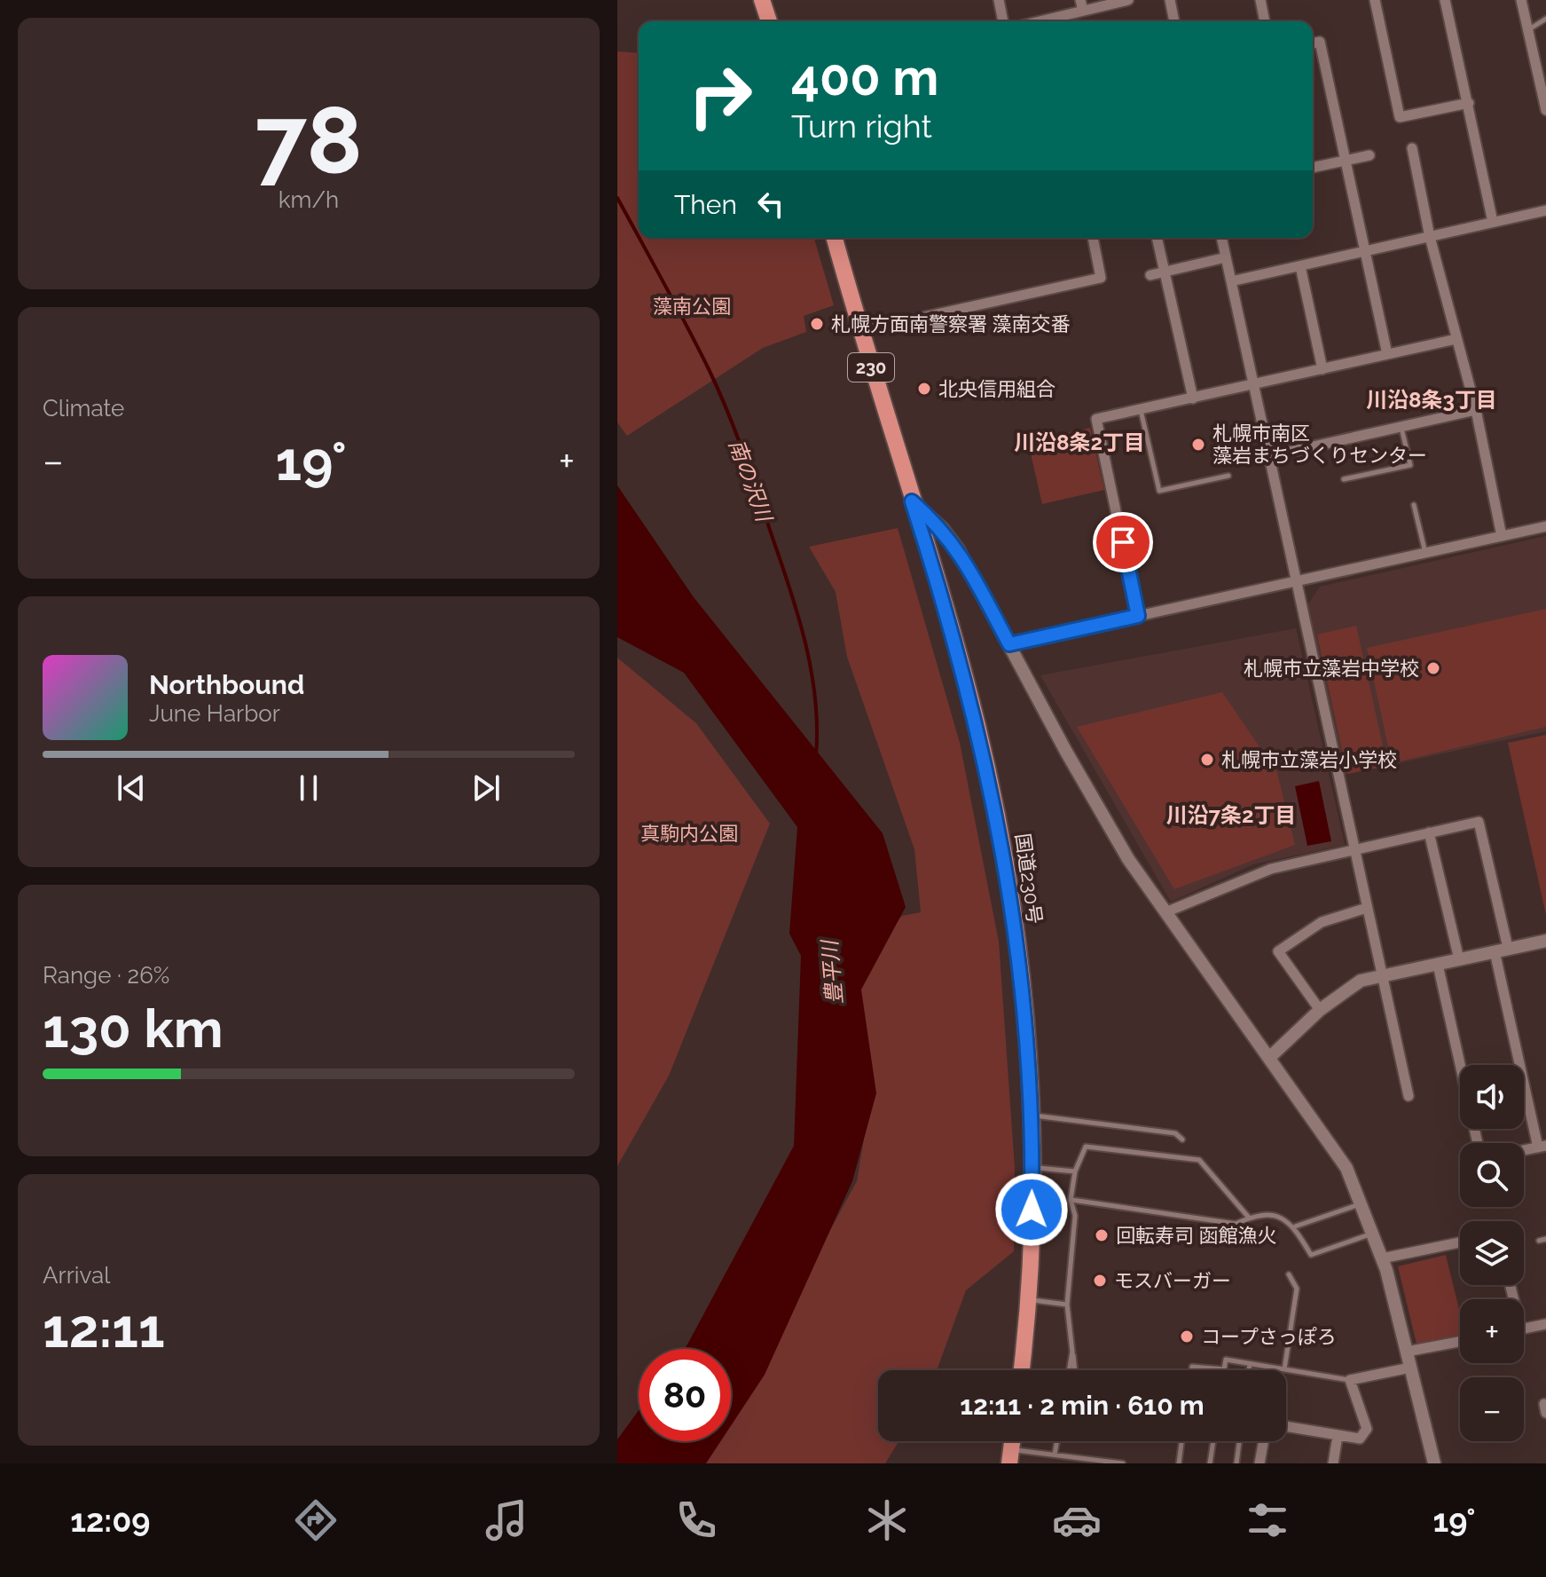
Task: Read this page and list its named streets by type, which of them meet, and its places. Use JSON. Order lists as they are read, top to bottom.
{
  "streets": {
    "highway": ["230", "国道230号"]
  },
  "districts": ["川沿8条3丁目", "川沿8条2丁目", "川沿7条2丁目"],
  "water": ["南の沢川", "豊平川"],
  "parks": ["藻南公園", "真駒内公園"],
  "places": [
    "札幌方面南警察署 藻南交番",
    "北央信用組合",
    "札幌市南区 藻岩まちづくりセンター",
    "札幌市立藻岩中学校",
    "札幌市立藻岩小学校",
    "回転寿司 函館漁火",
    "モスバーガー",
    "コープさっぽろ"
  ],
  "page": {
    "tile": [
      ["78", "km/h"],
      "Climate",
      ["Range · 26%", "130 km"],
      ["Arrival", "12:11"]
    ],
    "turn": ["400 m", "Turn right"],
    "then": "Then",
    "heat": ["−", "19°", "+"],
    "song": ["Northbound", "June Harbor"],
    "map_buttons": ["+", "−"],
    "limit": "80",
    "trip": "12:11 · 2 min · 610 m",
    "tabs": ["12:09", "19°"]
  }
}
